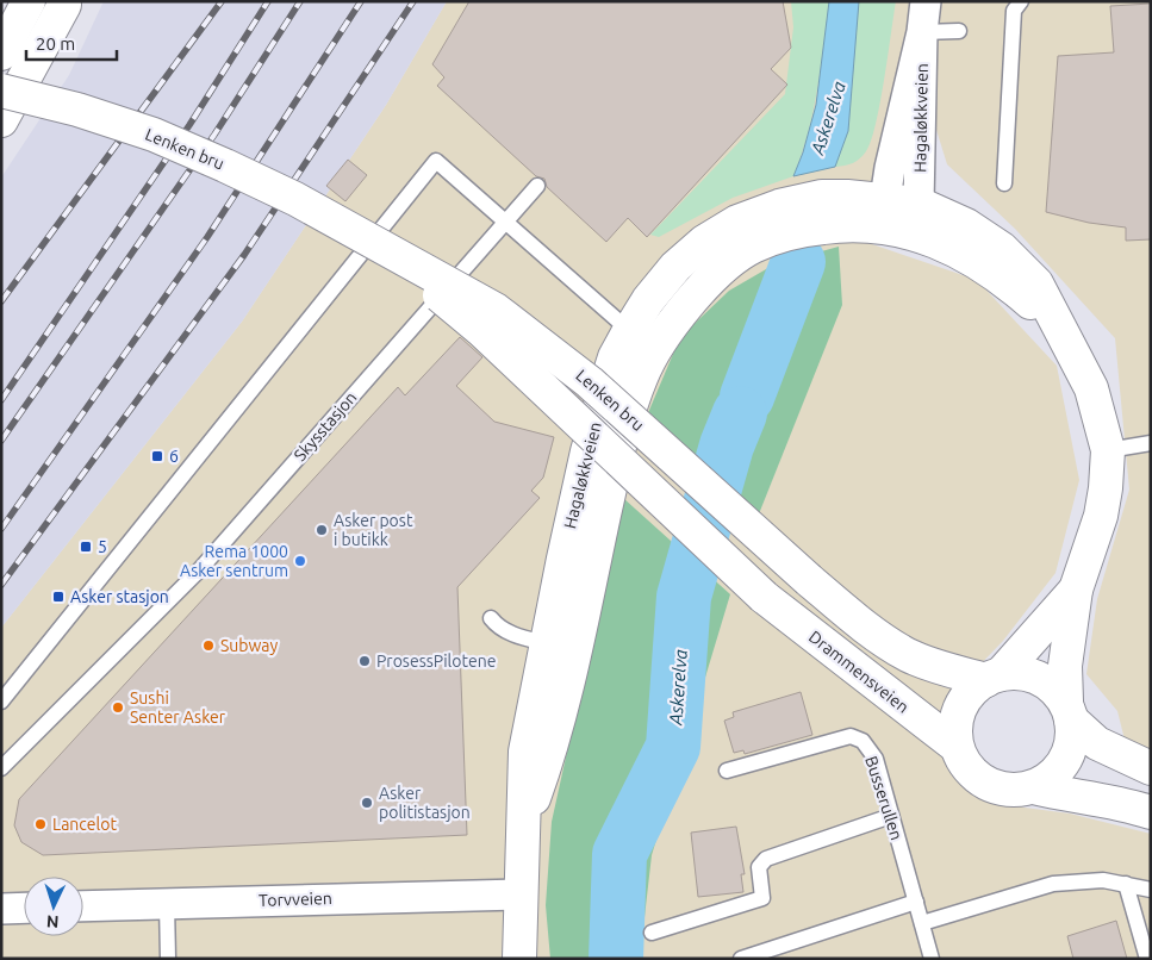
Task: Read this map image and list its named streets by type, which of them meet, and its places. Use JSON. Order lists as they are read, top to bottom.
{
  "streets": {
    "street": [
      "Hagaløkkveien",
      "Lenken bru",
      "Drammensveien",
      "Torvveien"
    ],
    "lane": ["Skysstasjon", "Busserullen"]
  },
  "crossings": [
    ["Hagaløkkveien", "Lenken bru"],
    ["Hagaløkkveien", "Drammensveien"],
    ["Hagaløkkveien", "Torvveien"],
    ["Lenken bru", "Drammensveien"]
  ],
  "water": ["Askerelva"],
  "places": {
    "transit": ["6", "5", "Asker stasjon"],
    "other": [
      "Asker post i butikk",
      "Rema 1000 Asker sentrum",
      "Subway",
      "ProsessPilotene",
      "Sushi Senter Asker",
      "Asker politistasjon",
      "Lancelot"
    ]
  },
  "scale_bar": "20 m",
  "north": "bottom"
}
